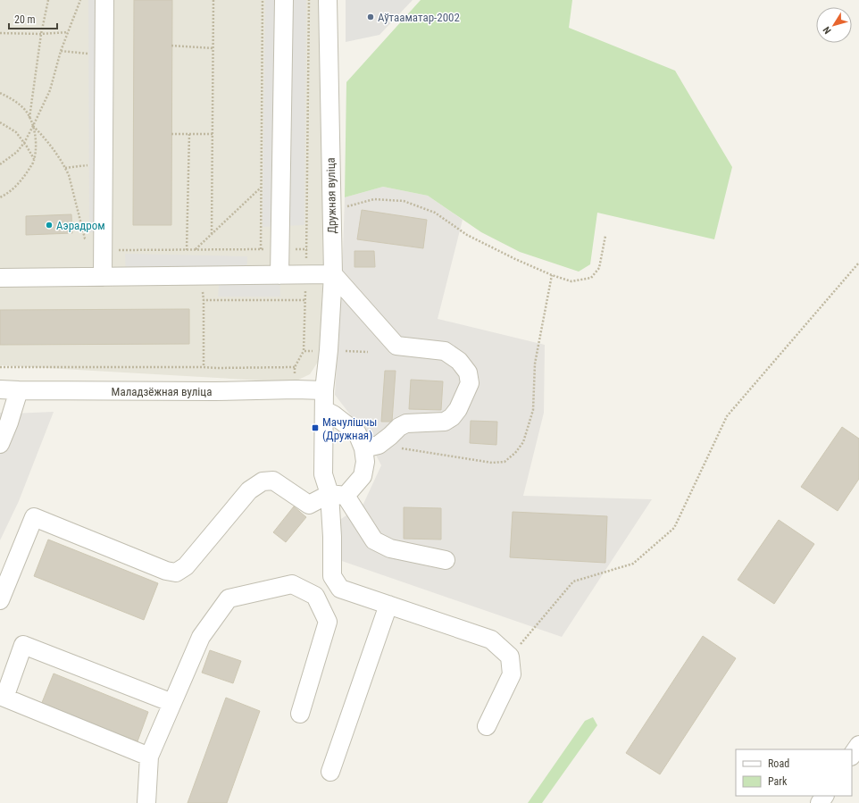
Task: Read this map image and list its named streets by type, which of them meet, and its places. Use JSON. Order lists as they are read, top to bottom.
{
  "streets": {
    "street": ["Дружная вуліца", "Маладзёжная вуліца"]
  },
  "crossings": [
    ["Дружная вуліца", "Маладзёжная вуліца"]
  ],
  "places": {
    "other": ["Аўтааматар-2002", "Аэрадром"],
    "transit": ["Мачулішчы (Дружная)"]
  },
  "legend": ["Road", "Park"],
  "scale_bar": "20 m",
  "north": "bottom left"
}
